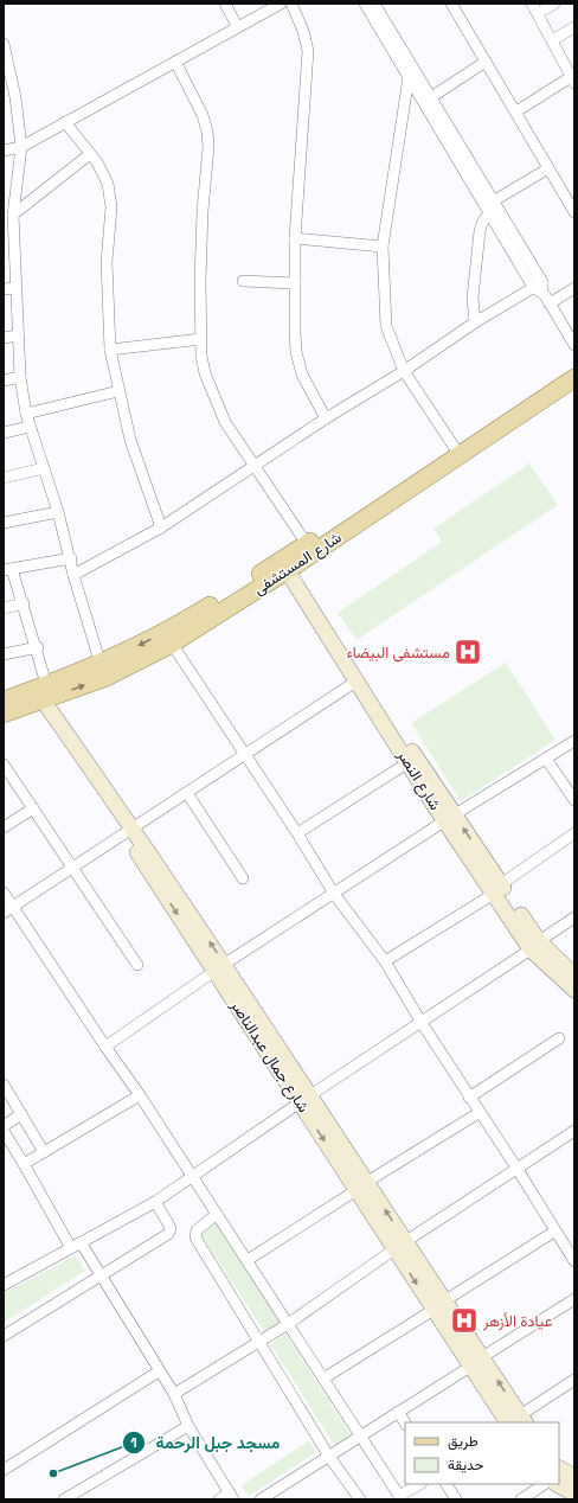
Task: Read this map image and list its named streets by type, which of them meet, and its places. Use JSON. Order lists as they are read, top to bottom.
{
  "streets": {
    "main road": ["شارع المستشفى"],
    "street": ["شارع النصر", "شارع جمال عبدالناصر"]
  },
  "crossings": [
    ["شارع المستشفى", "شارع النصر"],
    ["شارع المستشفى", "شارع جمال عبدالناصر"]
  ],
  "places": {
    "hospital": ["مستشفى البيضاء", "عيادة الأزهر"],
    "other": ["مسجد جبل الرحمة"]
  },
  "legend": ["طريق", "حديقة"]
}
